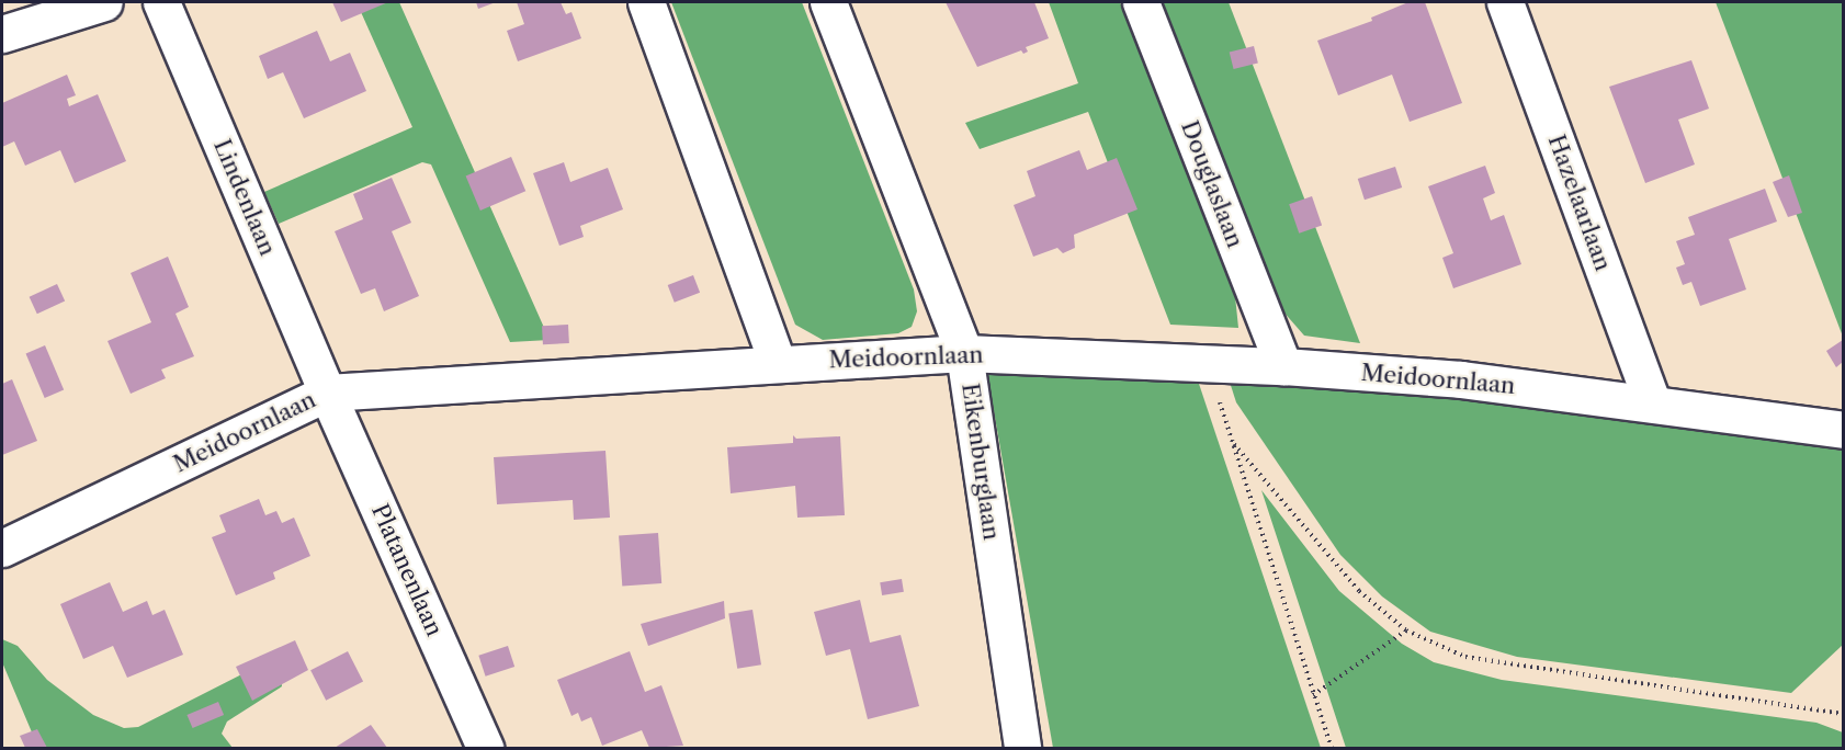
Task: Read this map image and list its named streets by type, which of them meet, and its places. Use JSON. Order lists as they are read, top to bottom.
{
  "streets": {
    "street": [
      "Douglaslaan",
      "Lindenlaan",
      "Hazelaarlaan",
      "Meidoornlaan",
      "Eikenburglaan",
      "Platanenlaan"
    ]
  },
  "crossings": [
    ["Douglaslaan", "Meidoornlaan"],
    ["Lindenlaan", "Meidoornlaan"],
    ["Lindenlaan", "Platanenlaan"],
    ["Hazelaarlaan", "Meidoornlaan"],
    ["Meidoornlaan", "Eikenburglaan"],
    ["Meidoornlaan", "Platanenlaan"]
  ]
}
